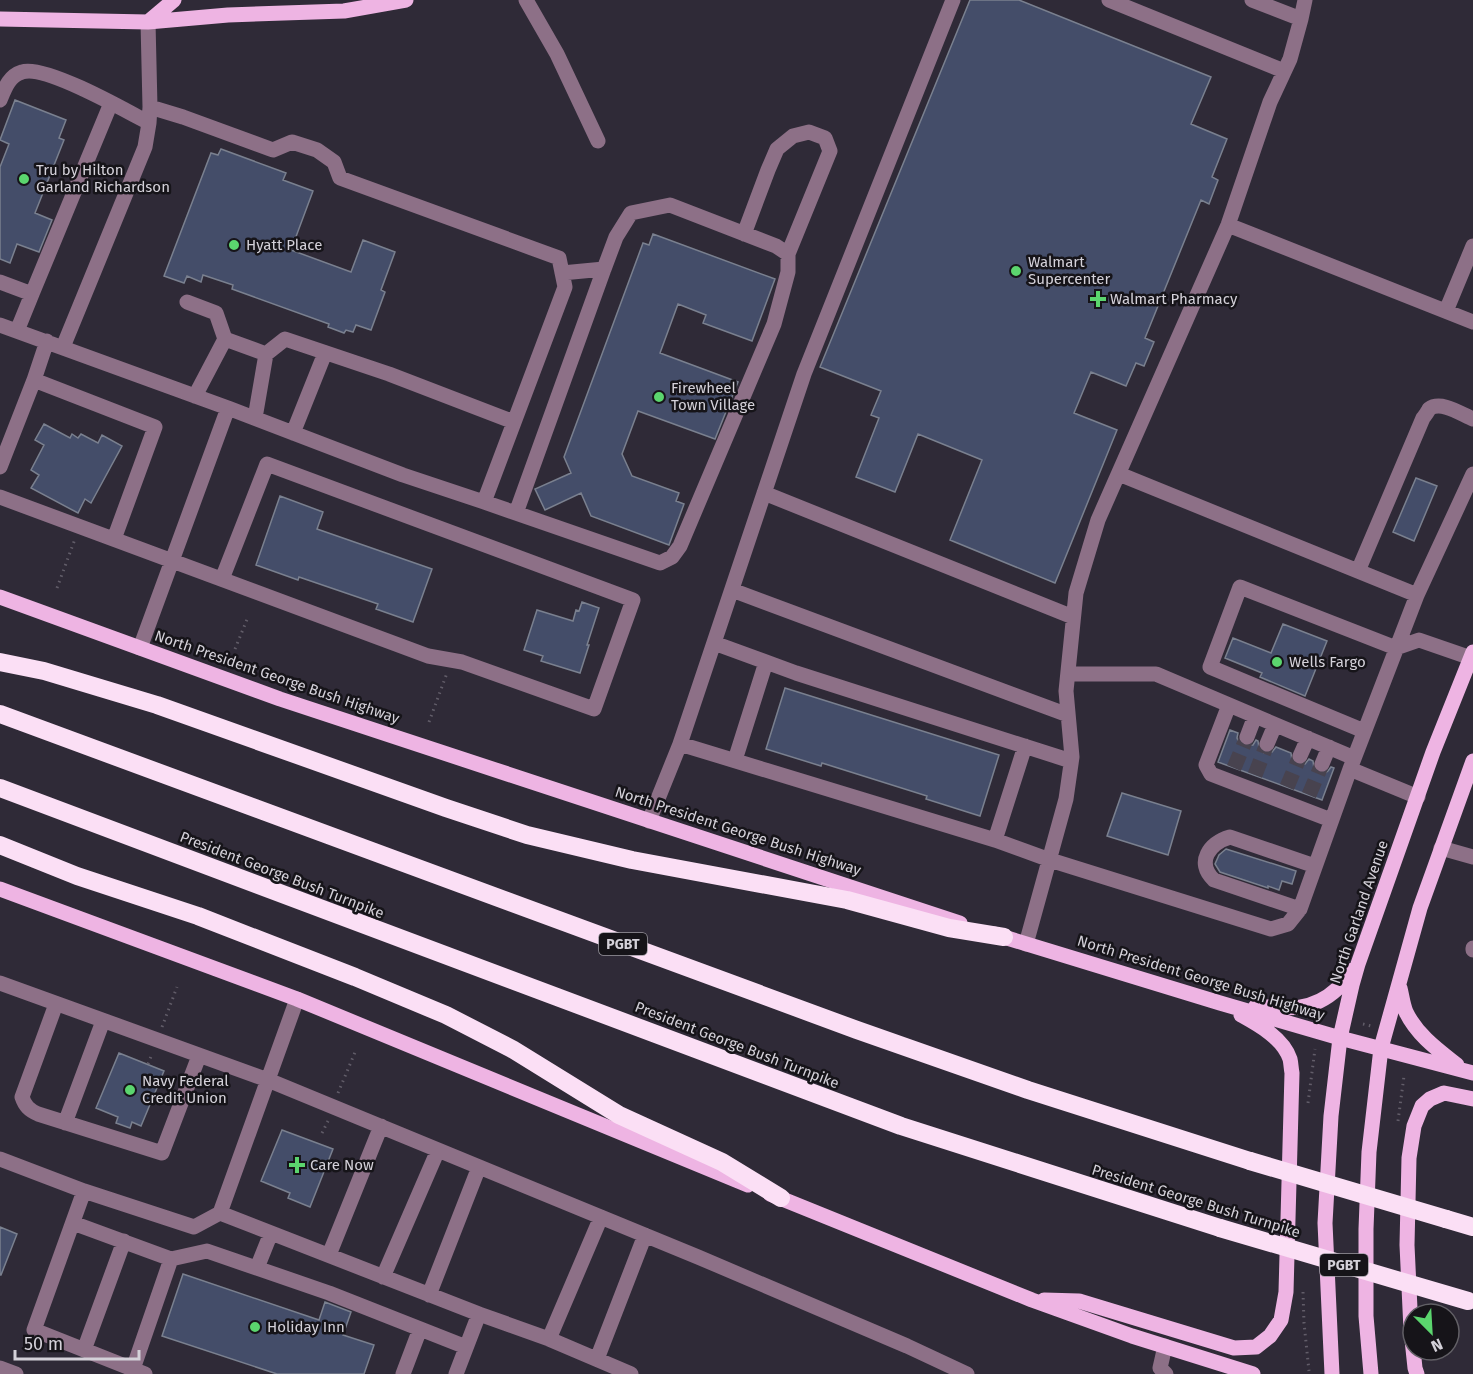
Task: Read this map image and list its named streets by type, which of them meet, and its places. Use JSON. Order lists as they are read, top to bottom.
{
  "streets": {
    "highway": ["President George Bush Turnpike", "PGBT"],
    "main road": ["North President George Bush Highway", "North Garland Avenue"]
  },
  "crossings": [
    ["North President George Bush Highway", "North Garland Avenue"]
  ],
  "places": {
    "other": [
      "Tru by Hilton Garland Richardson",
      "Hyatt Place",
      "Walmart Supercenter",
      "Firewheel Town Village",
      "Wells Fargo",
      "Navy Federal Credit Union",
      "Holiday Inn"
    ],
    "health": ["Walmart Pharmacy", "Care Now"]
  },
  "scale_bar": "50 m",
  "north": "bottom right"
}
